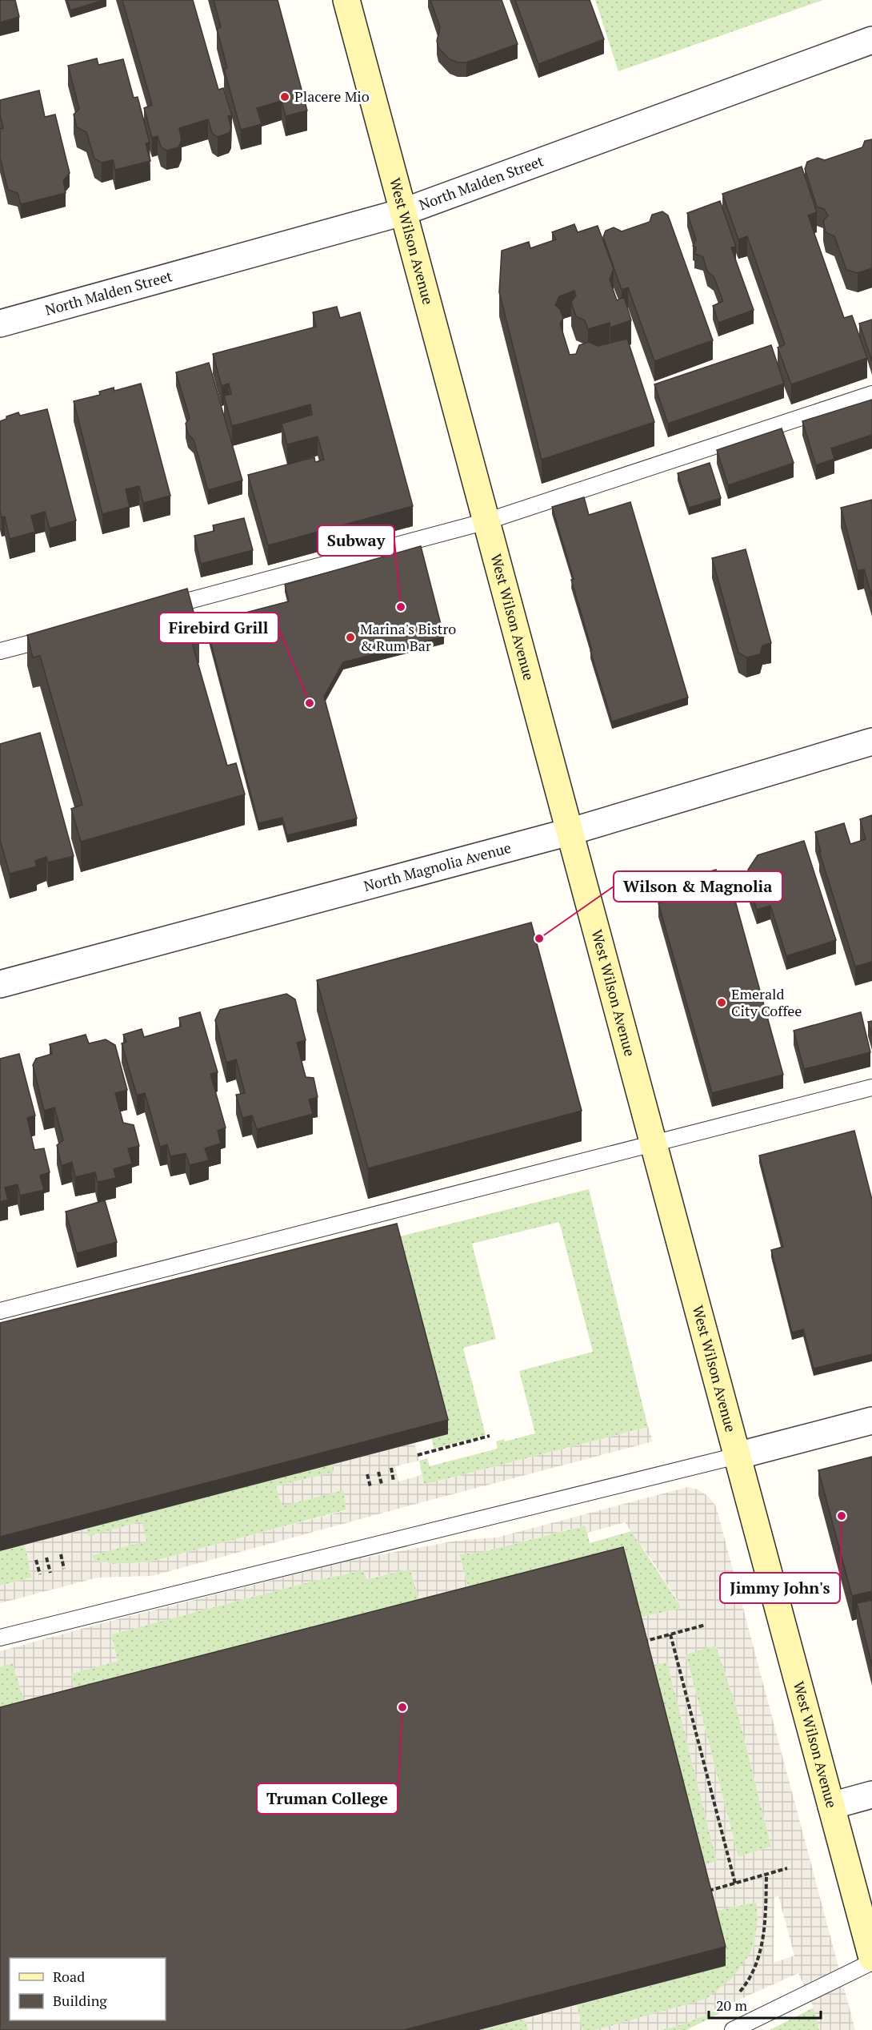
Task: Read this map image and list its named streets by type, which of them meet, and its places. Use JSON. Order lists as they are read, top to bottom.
{
  "streets": {
    "street": ["North Malden Street", "West Wilson Avenue", "North Magnolia Avenue"]
  },
  "crossings": [
    ["North Malden Street", "West Wilson Avenue"],
    ["West Wilson Avenue", "North Magnolia Avenue"]
  ],
  "places": [
    "Placere Mio",
    "Subway",
    "Marina's Bistro & Rum Bar",
    "Firebird Grill",
    "Wilson & Magnolia",
    "Emerald City Coffee",
    "Jimmy John's",
    "Truman College"
  ],
  "legend": ["Road", "Building"],
  "scale_bar": "20 m"
}
